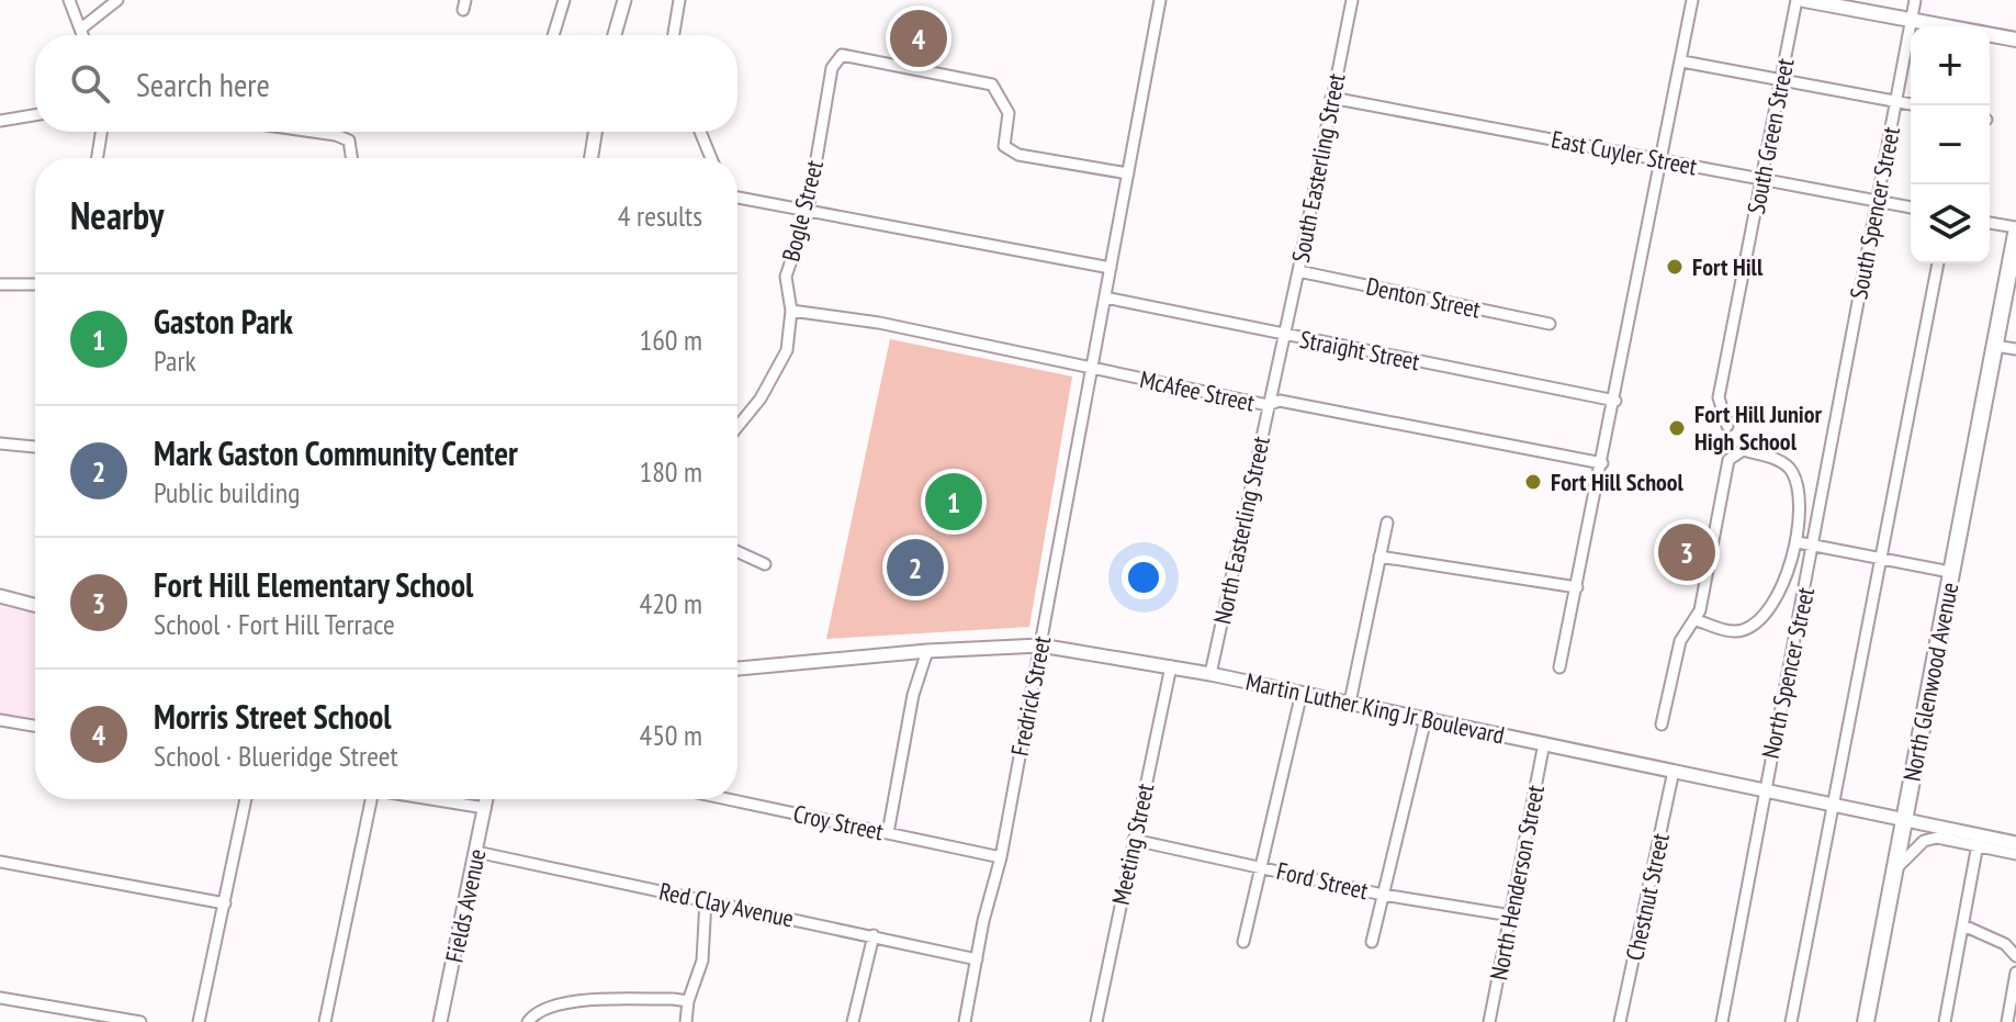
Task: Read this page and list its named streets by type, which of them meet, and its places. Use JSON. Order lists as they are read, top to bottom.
{
  "streets": {
    "main road": ["North Glenwood Avenue"],
    "street": [
      "South Green Street",
      "East Cuyler Street",
      "South Easterling Street",
      "Bogle Street",
      "South Spencer Street",
      "Denton Street",
      "Straight Street",
      "McAfee Street",
      "North Easterling Street",
      "North Spencer Street",
      "Fredrick Street",
      "Martin Luther King Jr Boulevard",
      "Croy Street",
      "Meeting Street",
      "Ford Street",
      "North Henderson Street",
      "Chestnut Street",
      "Red Clay Avenue",
      "Fields Avenue"
    ]
  },
  "crossings": [
    ["South Green Street", "East Cuyler Street"],
    ["East Cuyler Street", "South Easterling Street"],
    ["East Cuyler Street", "South Spencer Street"],
    ["South Easterling Street", "Denton Street"],
    ["South Easterling Street", "Straight Street"],
    ["South Easterling Street", "North Easterling Street"],
    ["Bogle Street", "McAfee Street"],
    ["Bogle Street", "Fredrick Street"],
    ["South Spencer Street", "North Spencer Street"],
    ["Straight Street", "North Easterling Street"],
    ["Straight Street", "Fredrick Street"],
    ["McAfee Street", "North Easterling Street"],
    ["McAfee Street", "Fredrick Street"],
    ["North Easterling Street", "Martin Luther King Jr Boulevard"],
    ["North Spencer Street", "Martin Luther King Jr Boulevard"],
    ["North Glenwood Avenue", "Martin Luther King Jr Boulevard"],
    ["Fredrick Street", "Martin Luther King Jr Boulevard"],
    ["Fredrick Street", "Croy Street"],
    ["Fredrick Street", "Red Clay Avenue"],
    ["Martin Luther King Jr Boulevard", "Meeting Street"],
    ["Martin Luther King Jr Boulevard", "North Henderson Street"],
    ["Martin Luther King Jr Boulevard", "Chestnut Street"],
    ["Meeting Street", "Ford Street"],
    ["Ford Street", "North Henderson Street"],
    ["Red Clay Avenue", "Fields Avenue"]
  ],
  "places": ["Fort Hill", "Fort Hill Junior High School", "Fort Hill School"],
  "page": {
    "pins": [
      "4",
      "1",
      "3",
      "2"
    ],
    "map_buttons": ["+", "−"],
    "search": "Search here",
    "heading": ["Nearby", "4 results"],
    "list": [
      {
        "mark": "1",
        "name": "Gaston Park",
        "note": "Park",
        "value": "160 m"
      },
      {
        "mark": "2",
        "name": "Mark Gaston Community Center",
        "note": "Public building",
        "value": "180 m"
      },
      {
        "mark": "3",
        "name": "Fort Hill Elementary School",
        "note": "School · Fort Hill Terrace",
        "value": "420 m"
      },
      {
        "mark": "4",
        "name": "Morris Street School",
        "note": "School · Blueridge Street",
        "value": "450 m"
      }
    ]
  }
}
